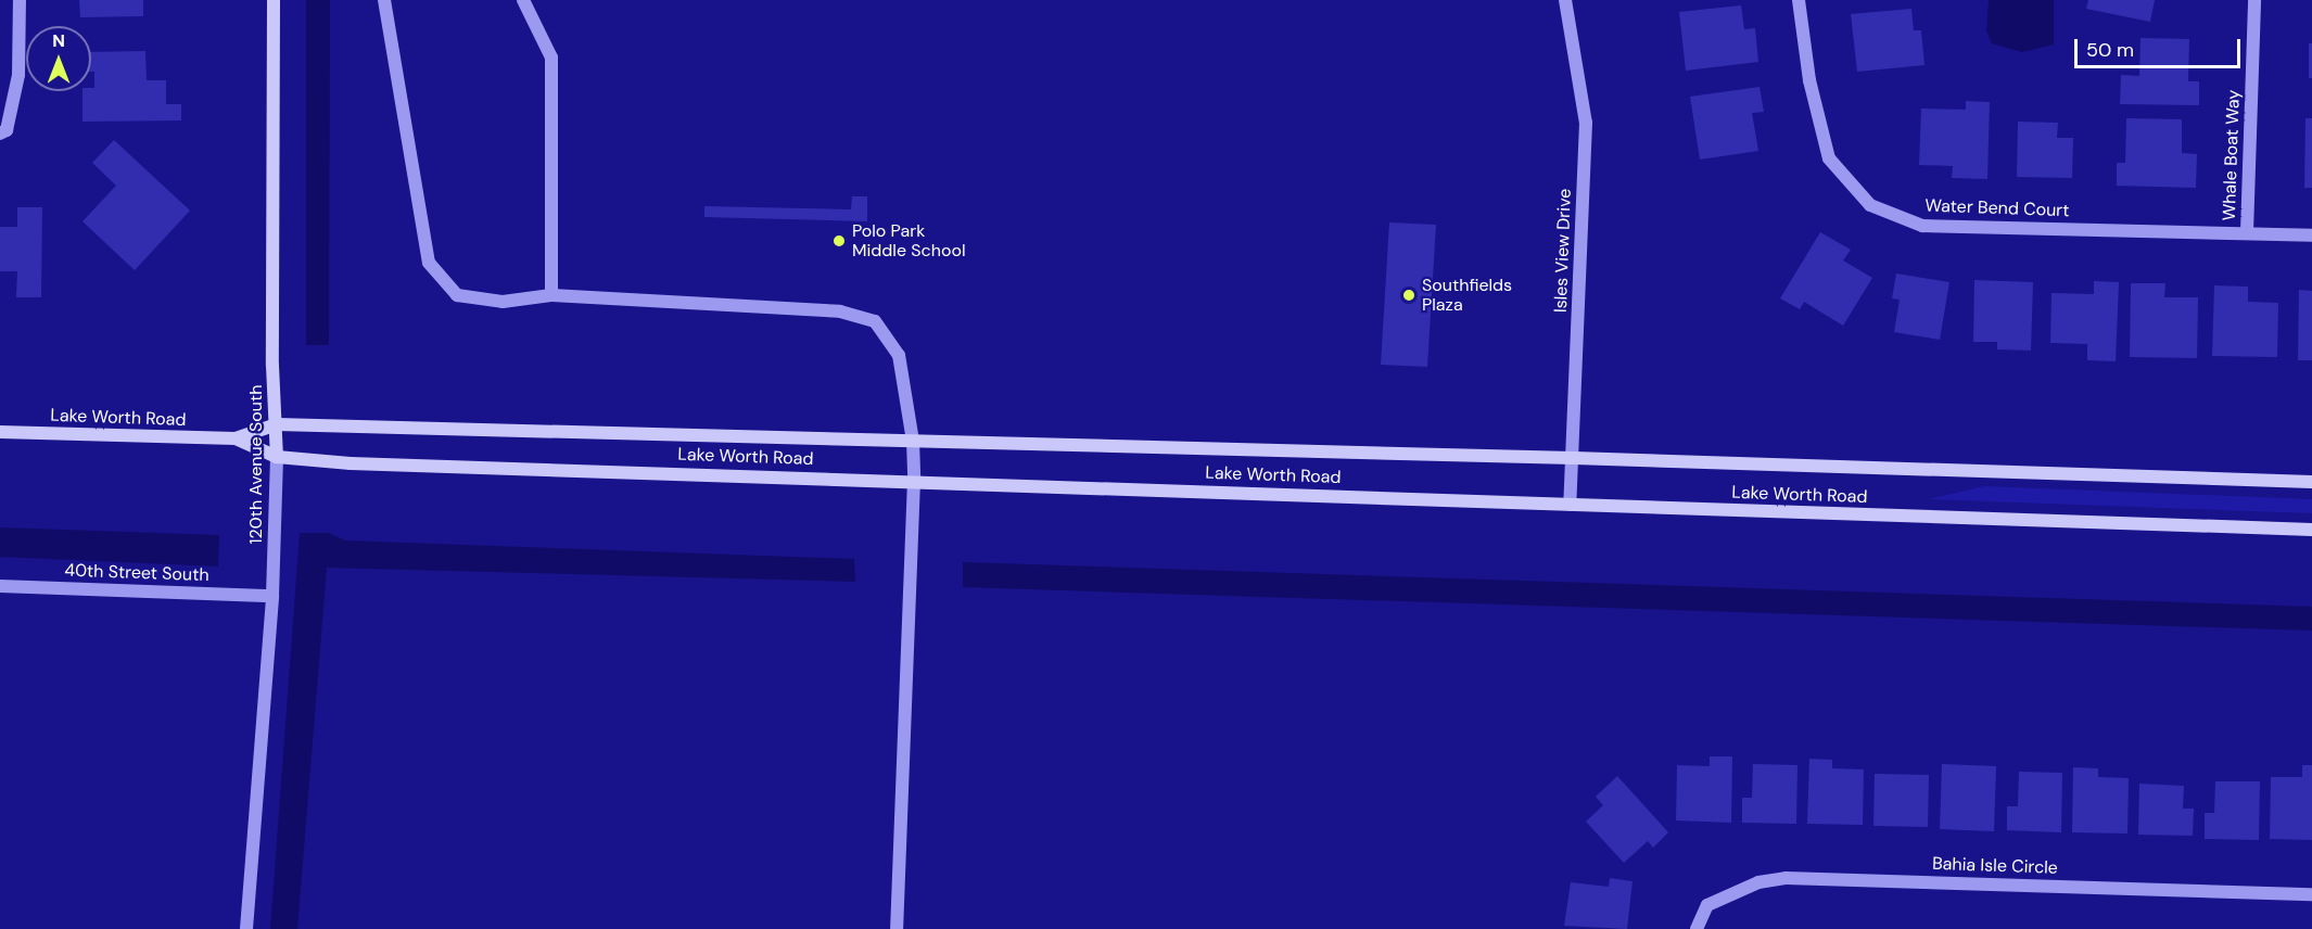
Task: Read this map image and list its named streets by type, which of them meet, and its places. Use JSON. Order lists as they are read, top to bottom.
{
  "streets": {
    "street": [
      "Whale Boat Way",
      "Water Bend Court",
      "Isles View Drive",
      "Lake Worth Road",
      "120th Avenue South",
      "40th Street South",
      "Bahia Isle Circle"
    ]
  },
  "crossings": [
    ["Whale Boat Way", "Water Bend Court"],
    ["Isles View Drive", "Lake Worth Road"],
    ["Lake Worth Road", "120th Avenue South"],
    ["120th Avenue South", "40th Street South"]
  ],
  "places": ["Polo Park Middle School", "Southfields Plaza"],
  "scale_bar": "50 m",
  "north": "top"
}
